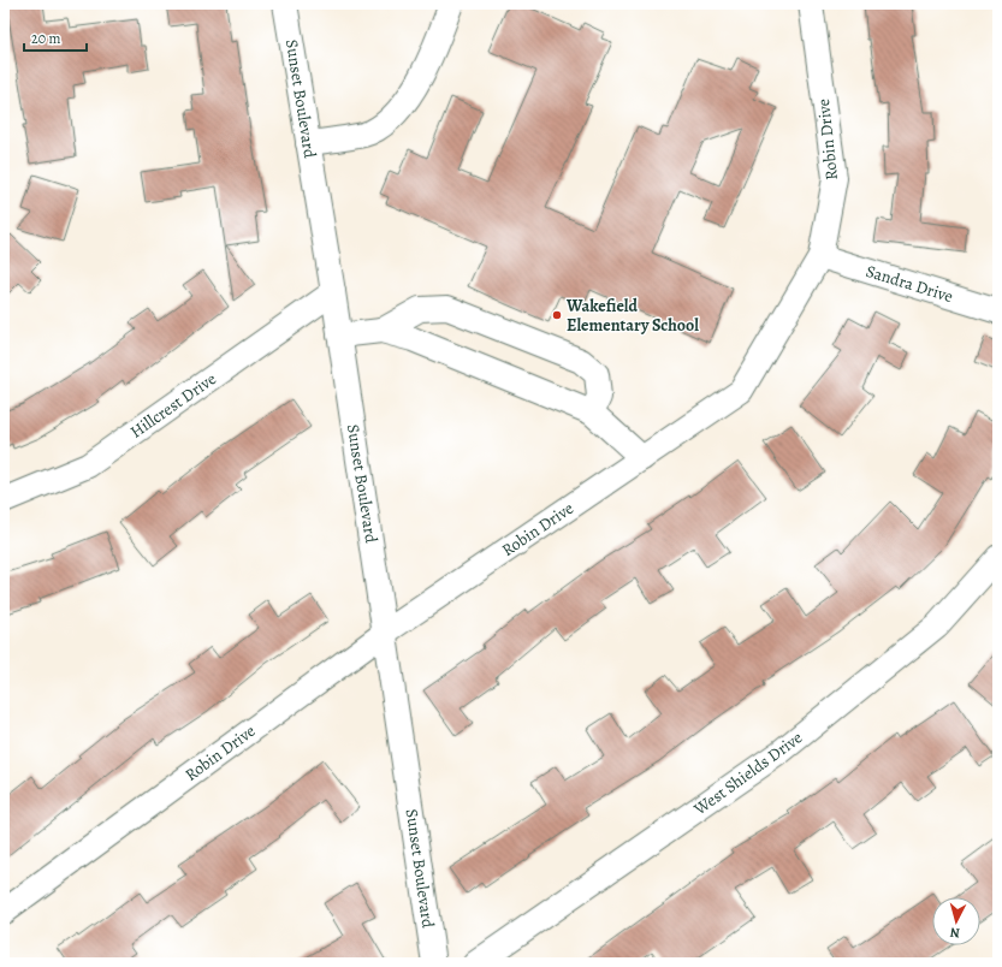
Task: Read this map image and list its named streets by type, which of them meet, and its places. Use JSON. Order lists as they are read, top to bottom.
{
  "streets": {
    "street": [
      "Sunset Boulevard",
      "Robin Drive",
      "Sandra Drive",
      "Hillcrest Drive",
      "West Shields Drive"
    ]
  },
  "crossings": [
    ["Sunset Boulevard", "Robin Drive"],
    ["Sunset Boulevard", "Hillcrest Drive"],
    ["Robin Drive", "Sandra Drive"]
  ],
  "places": ["Wakefield Elementary School"],
  "scale_bar": "20 m",
  "north": "bottom"
}
